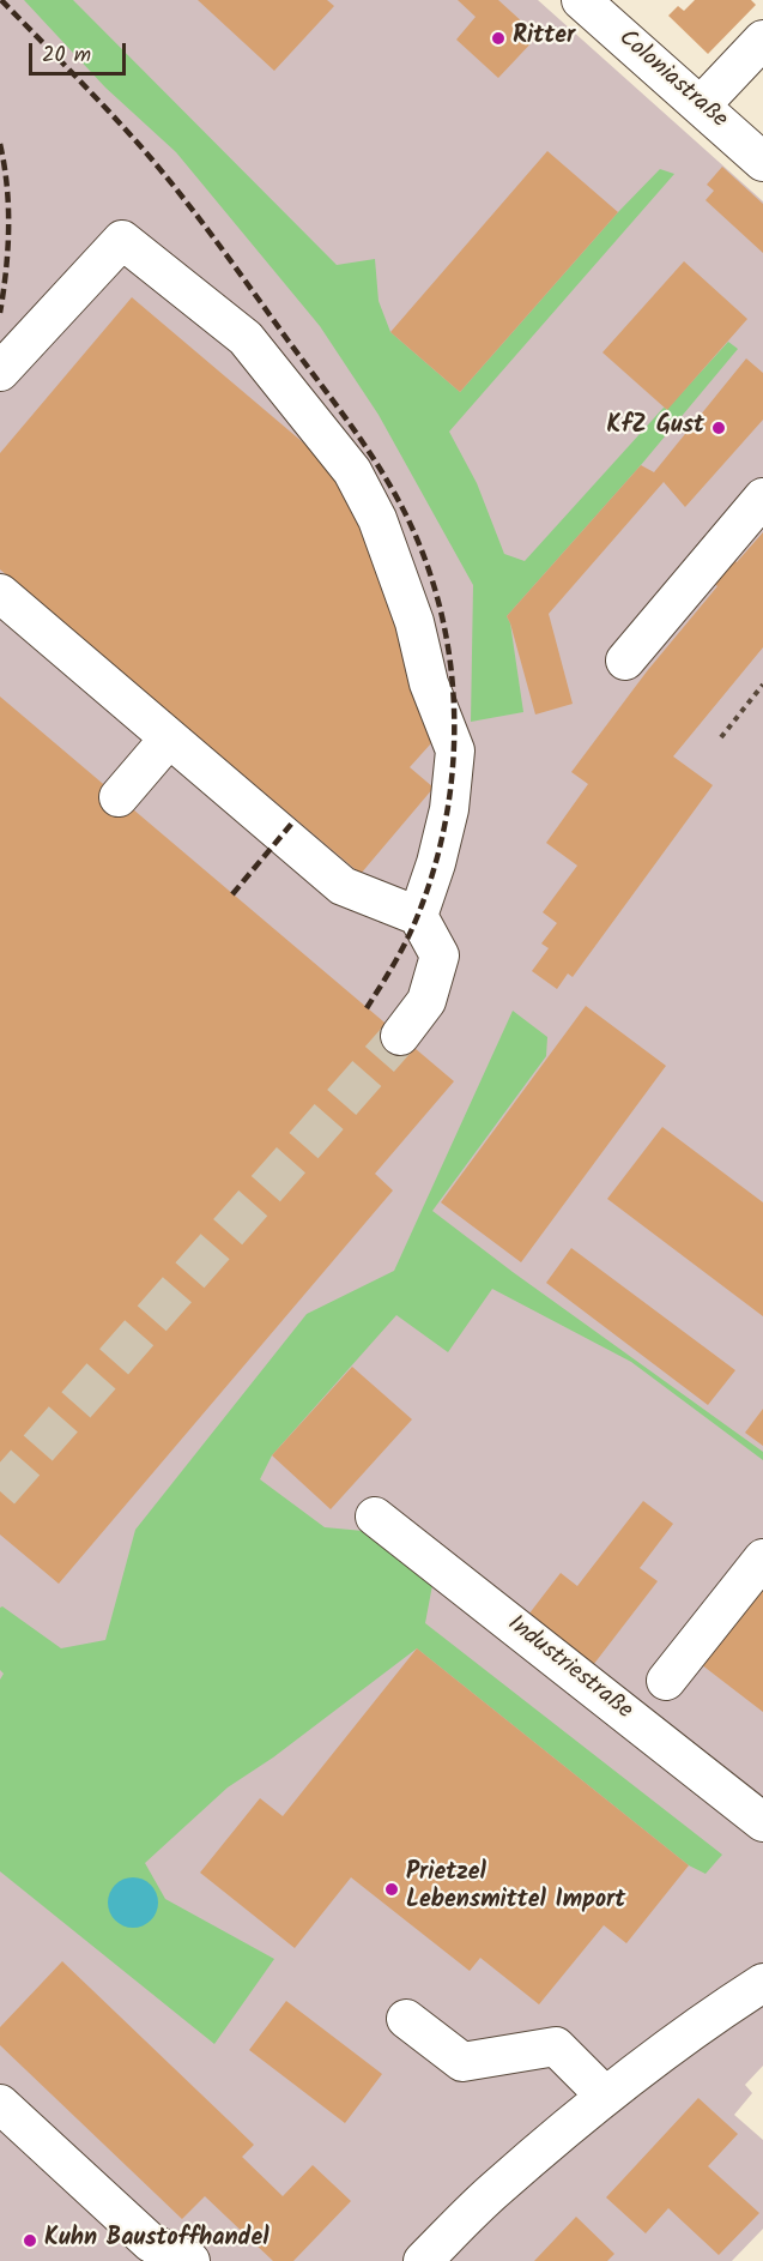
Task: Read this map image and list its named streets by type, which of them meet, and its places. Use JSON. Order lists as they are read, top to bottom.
{
  "streets": {
    "street": ["Coloniastraße", "Industriestraße"]
  },
  "places": [
    "Ritter",
    "KfZ Gust",
    "Prietzel Lebensmittel Import",
    "Kuhn Baustoffhandel"
  ],
  "scale_bar": "20 m"
}
